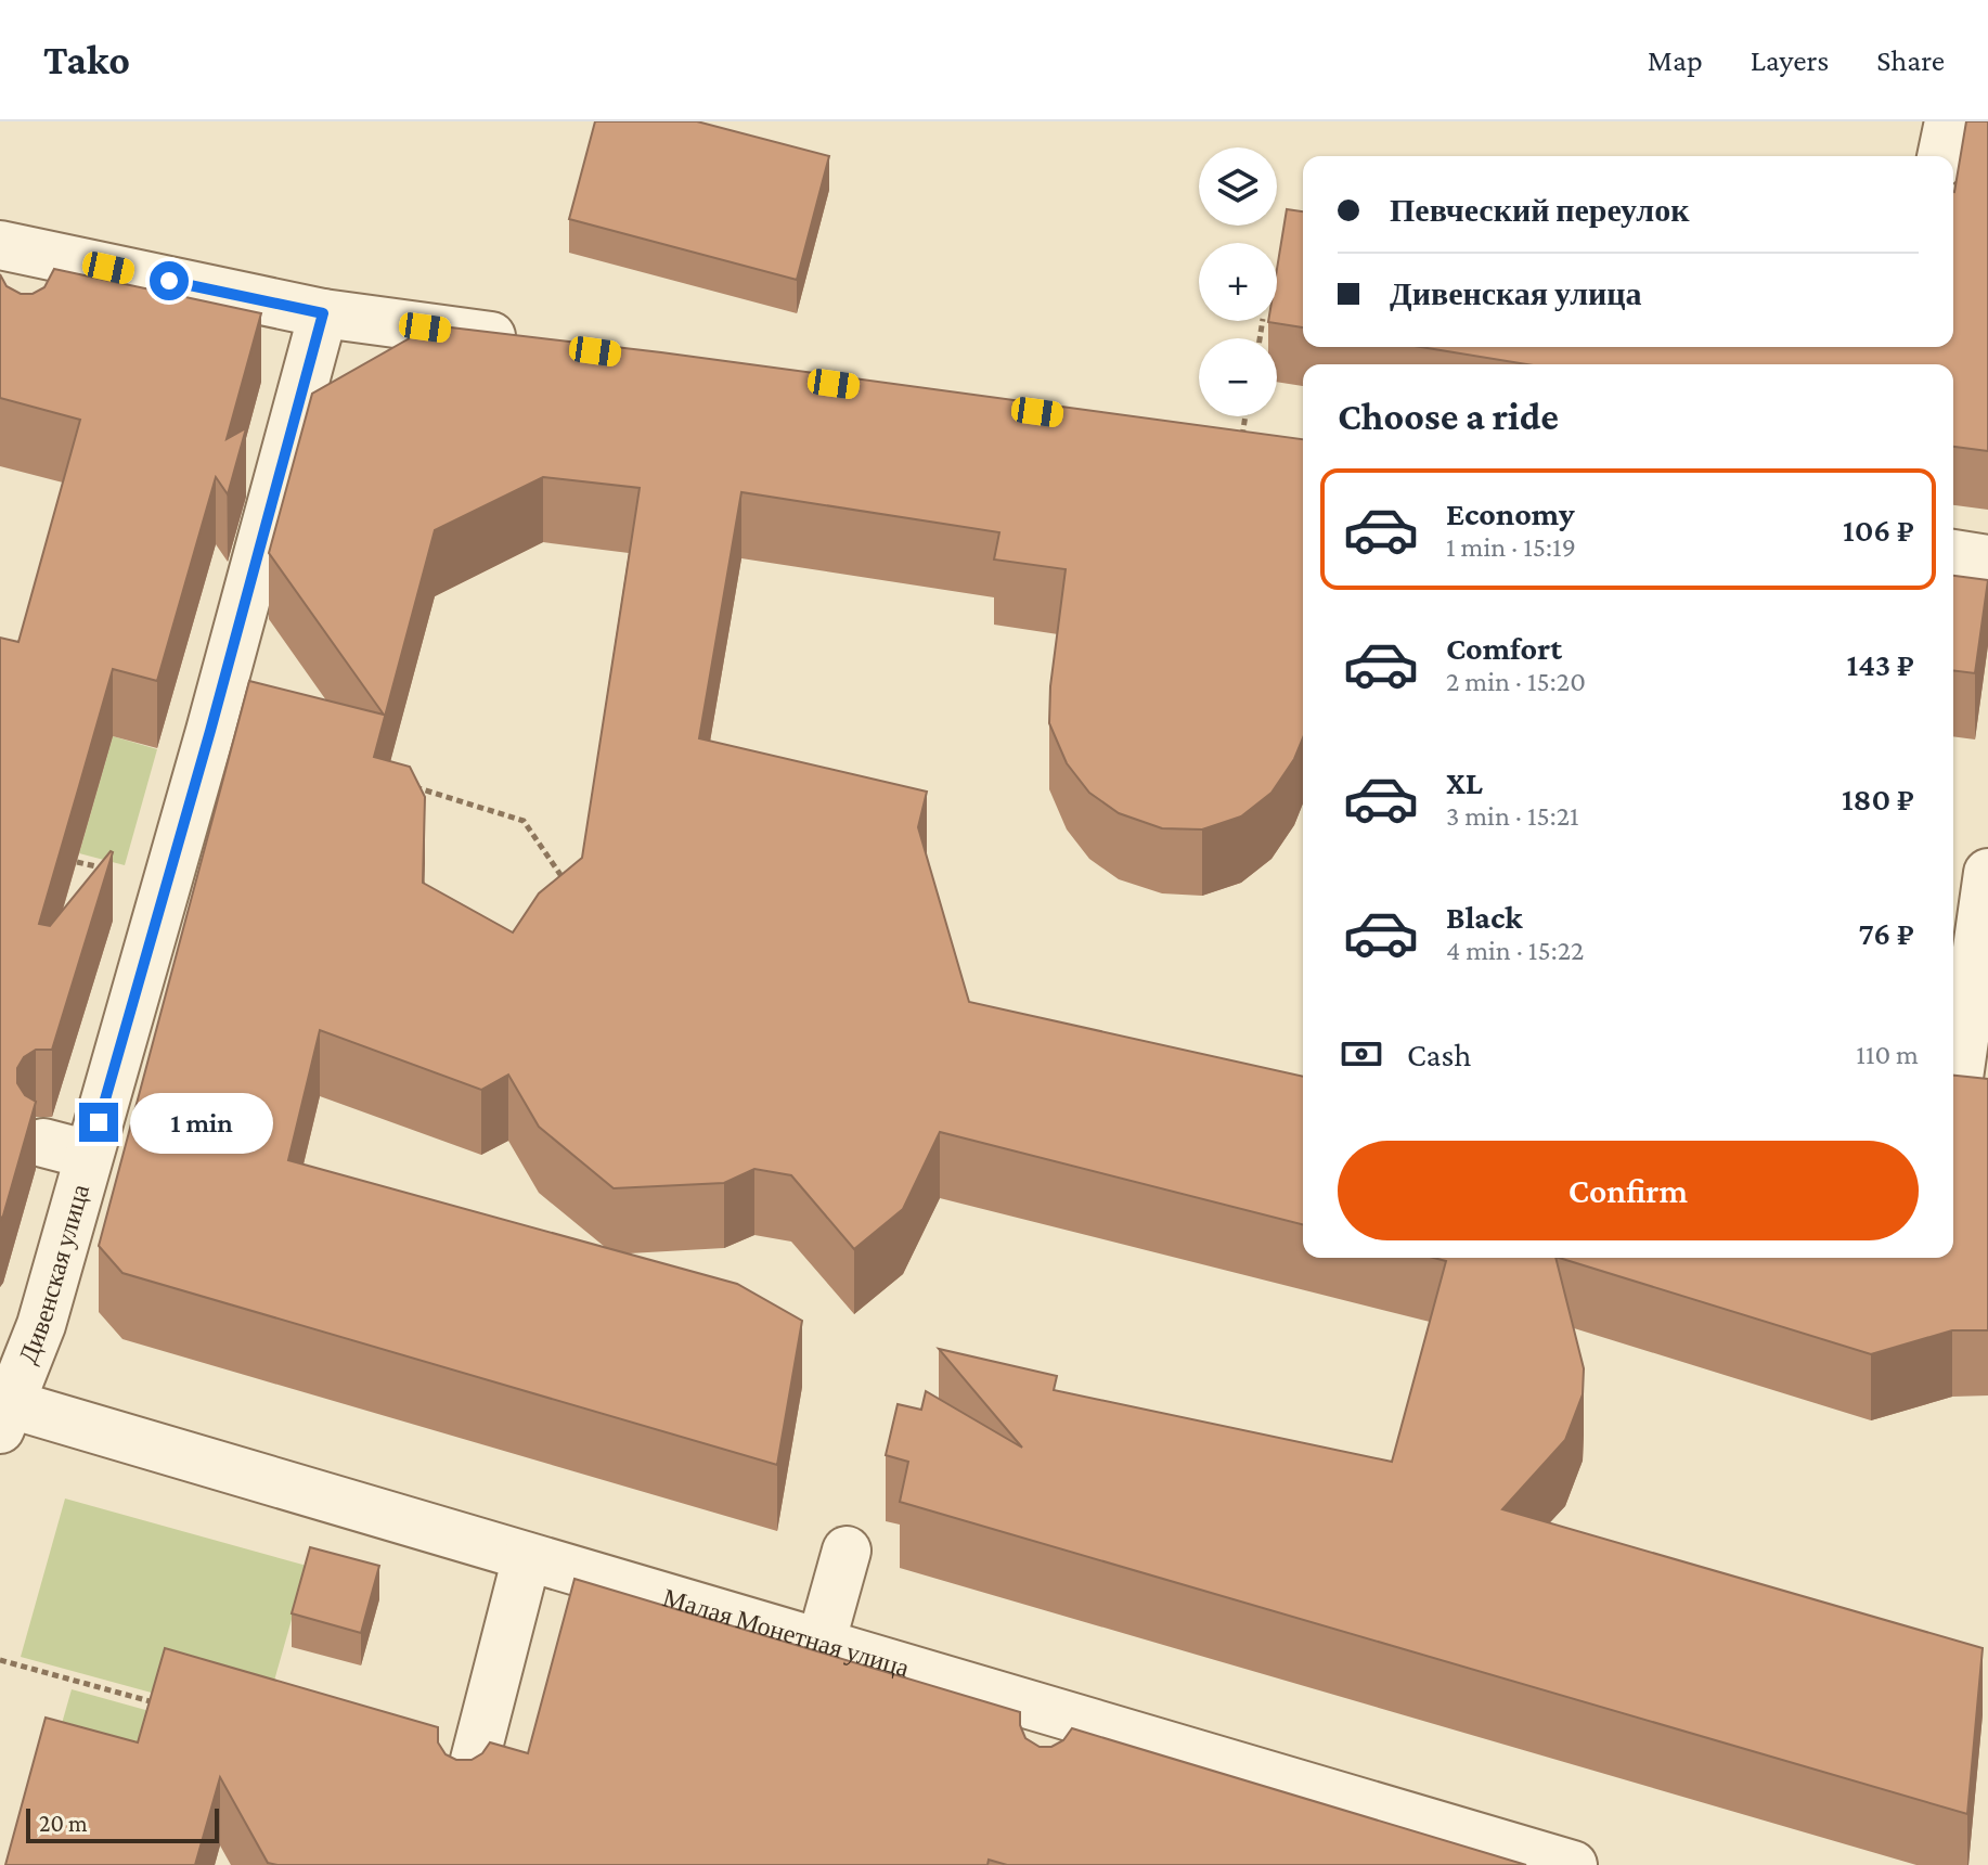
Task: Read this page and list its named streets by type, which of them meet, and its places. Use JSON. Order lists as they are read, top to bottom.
{
  "streets": {
    "street": ["Дивенская улица", "Малая Монетная улица"]
  },
  "crossings": [
    ["Дивенская улица", "Малая Монетная улица"]
  ],
  "scale_bar": "20 m",
  "page": {
    "header": "Tako",
    "nav": ["Map", "Layers", "Share"],
    "map_buttons": ["+", "−"],
    "banner": ["Певческий переулок", "Дивенская улица"],
    "heading": "Choose a ride",
    "list": [
      {
        "name": "Economy",
        "note": "1 min · 15:19",
        "value": "106 ₽"
      },
      {
        "name": "Comfort",
        "note": "2 min · 15:20",
        "value": "143 ₽"
      },
      {
        "name": "XL",
        "note": "3 min · 15:21",
        "value": "180 ₽"
      },
      {
        "name": "Black",
        "note": "4 min · 15:22",
        "value": "76 ₽"
      }
    ],
    "pay": ["Cash", "110 m"],
    "bubble": "1 min",
    "buttons": "Confirm",
    "scale": "20 m"
  }
}
